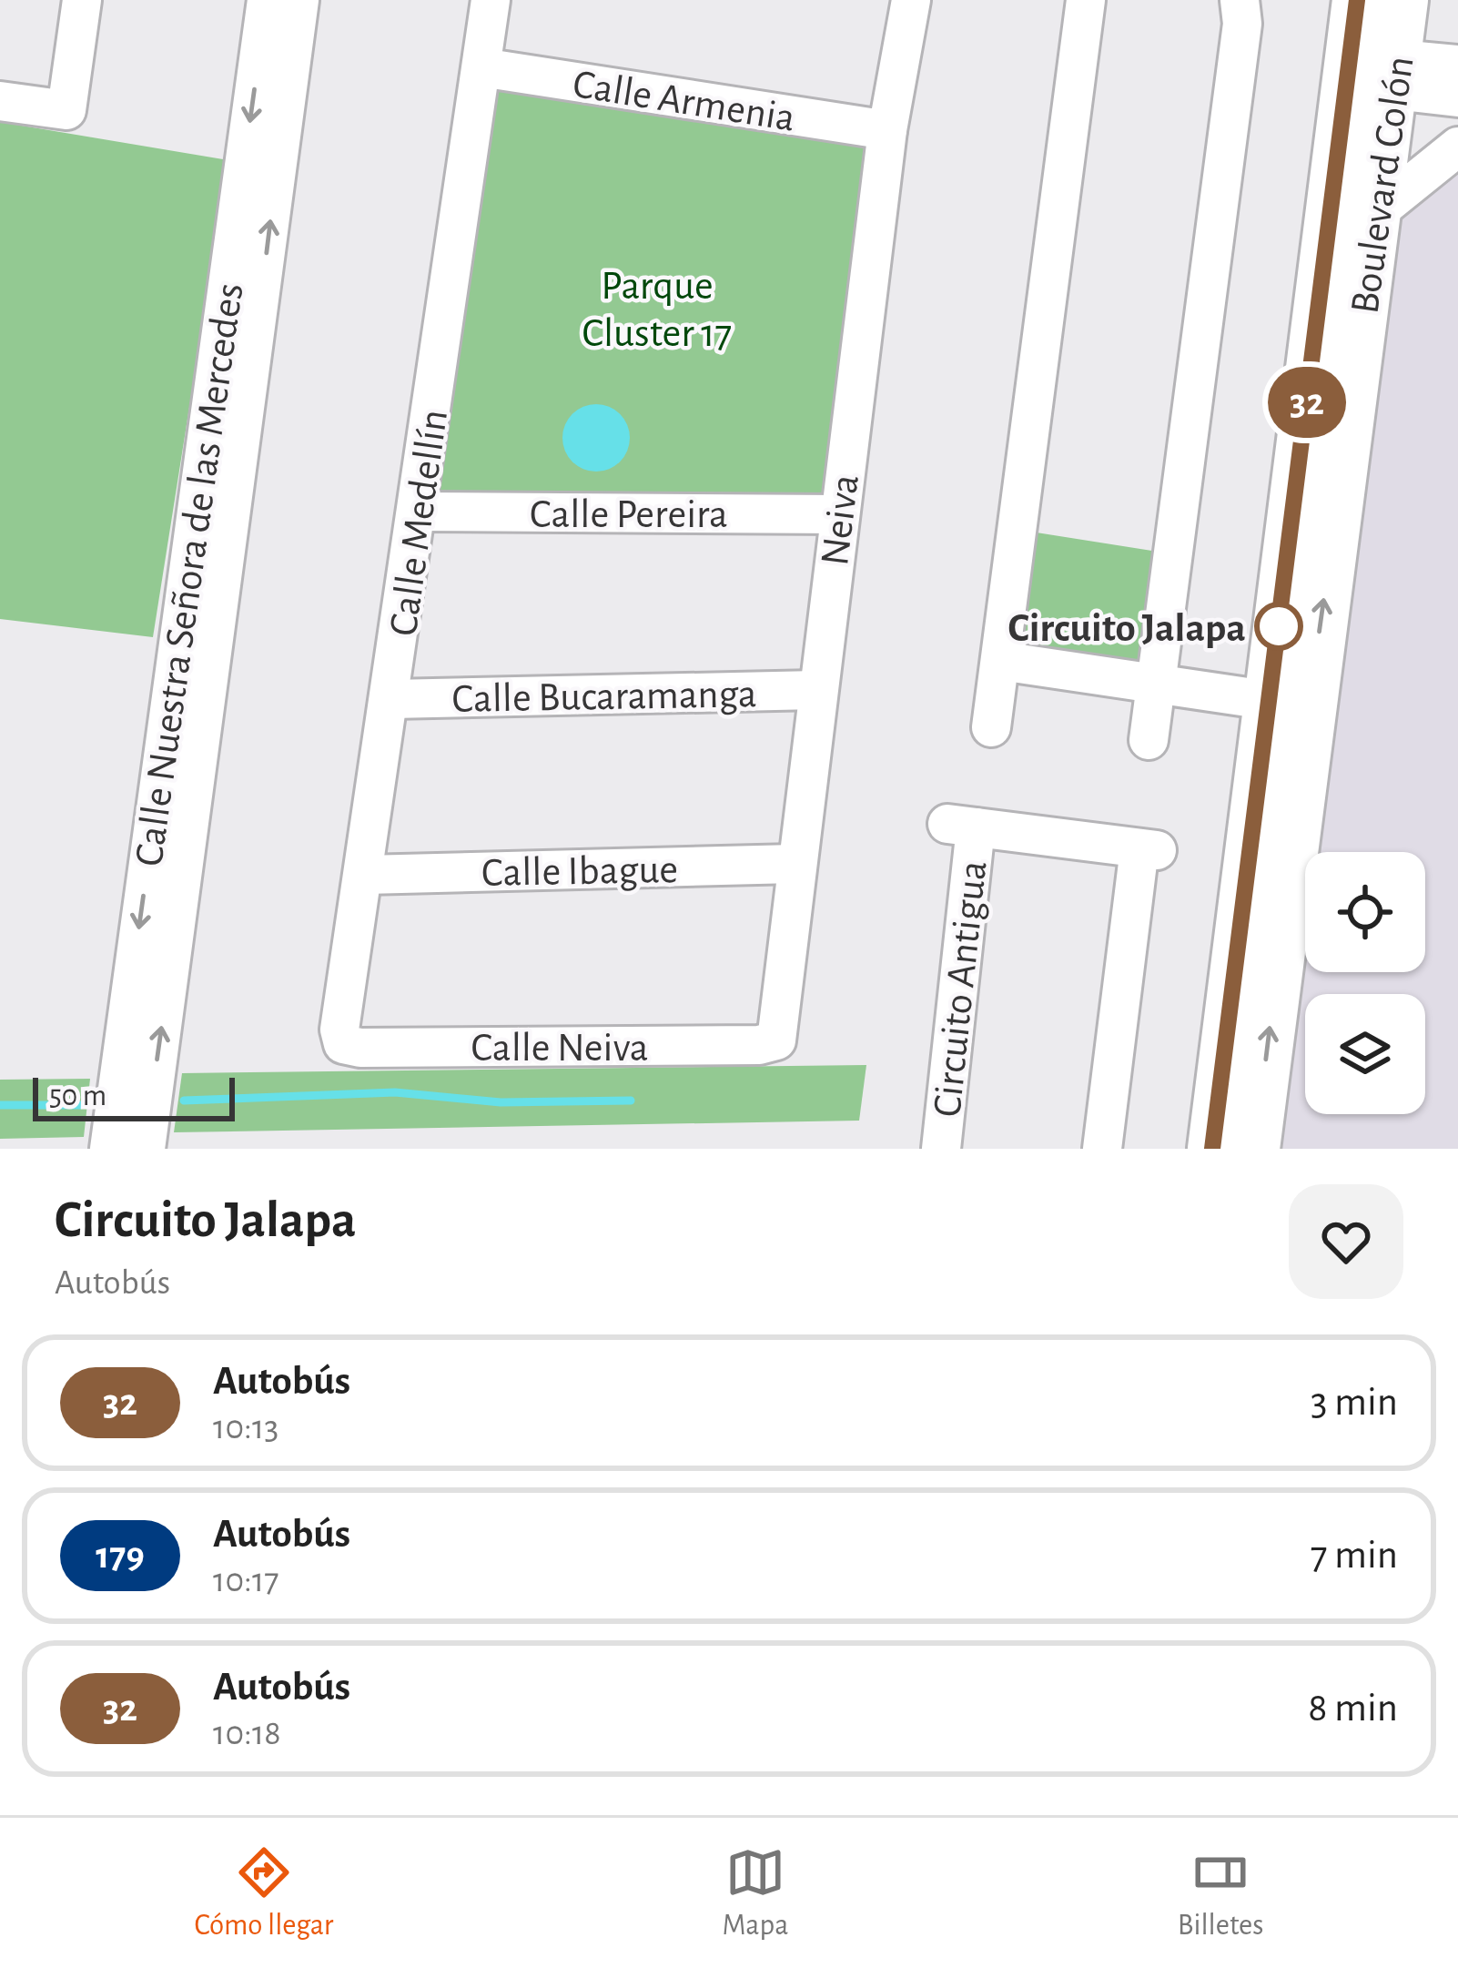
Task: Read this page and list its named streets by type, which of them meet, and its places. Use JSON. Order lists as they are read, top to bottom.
{
  "streets": {
    "main road": ["Boulevard Colón"],
    "street": [
      "Calle Armenia",
      "Calle Pereira",
      "Neiva",
      "Calle Medellín",
      "Calle Nuestra Señora de las Mercedes",
      "Calle Bucaramanga",
      "Calle Ibague",
      "Circuito Antigua",
      "Calle Neiva"
    ]
  },
  "crossings": [
    ["Calle Armenia", "Neiva"],
    ["Calle Armenia", "Calle Medellín"],
    ["Calle Pereira", "Neiva"],
    ["Calle Pereira", "Calle Medellín"],
    ["Neiva", "Calle Bucaramanga"],
    ["Neiva", "Calle Ibague"],
    ["Neiva", "Calle Neiva"],
    ["Calle Medellín", "Calle Bucaramanga"],
    ["Calle Medellín", "Calle Ibague"],
    ["Calle Medellín", "Calle Neiva"]
  ],
  "parks": ["Parque Cluster 17"],
  "places": ["Circuito Jalapa"],
  "lines": ["bus line 32"],
  "scale_bar": "50 m",
  "page": {
    "on_map": "32",
    "scale": "50 m",
    "heading": ["Circuito Jalapa", "Autobús"],
    "list": [
      {
        "mark": "32",
        "name": "Autobús",
        "note": "10:13",
        "value": "3 min"
      },
      {
        "mark": "179",
        "name": "Autobús",
        "note": "10:17",
        "value": "7 min"
      },
      {
        "mark": "32",
        "name": "Autobús",
        "note": "10:18",
        "value": "8 min"
      }
    ],
    "tabs": ["Cómo llegar", "Mapa", "Billetes"]
  }
}
